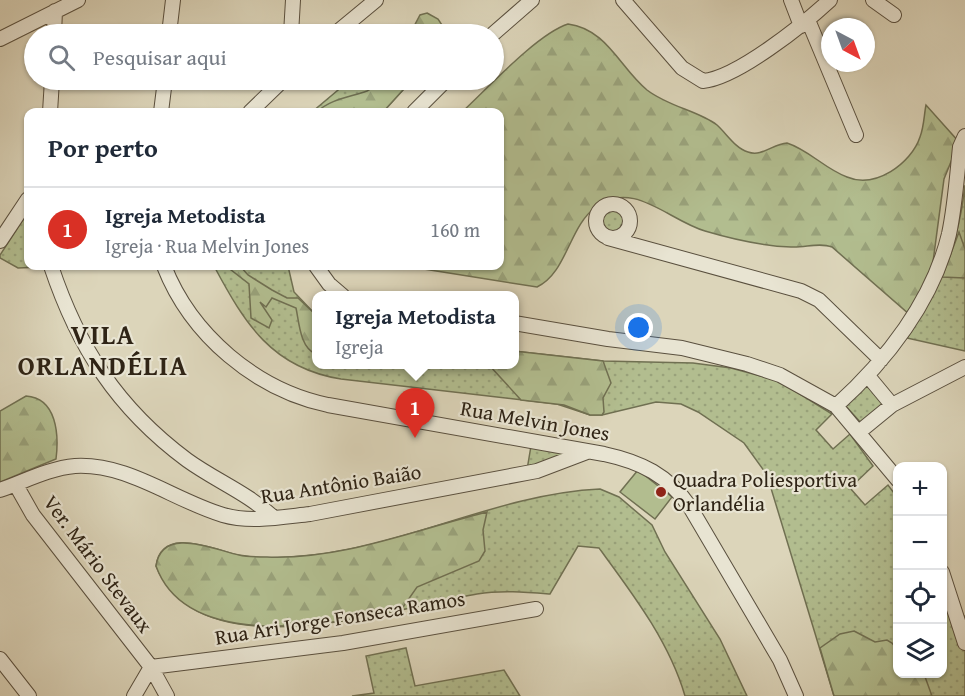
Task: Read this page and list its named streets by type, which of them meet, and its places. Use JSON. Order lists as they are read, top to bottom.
{
  "streets": {
    "street": [
      "Rua Melvin Jones",
      "Rua Antônio Baião",
      "Ver. Mário Stevaux",
      "Rua Ari Jorge Fonseca Ramos"
    ]
  },
  "crossings": [
    ["Rua Melvin Jones", "Rua Antônio Baião"],
    ["Rua Antônio Baião", "Ver. Mário Stevaux"],
    ["Ver. Mário Stevaux", "Rua Ari Jorge Fonseca Ramos"]
  ],
  "districts": ["VILA ORLANDÉLIA"],
  "places": ["Quadra Poliesportiva Orlandélia"],
  "north": "bottom right",
  "page": {
    "search": "Pesquisar aqui",
    "heading": "Por perto",
    "list": [
      {
        "mark": "1",
        "name": "Igreja Metodista",
        "note": "Igreja · Rua Melvin Jones",
        "value": "160 m"
      }
    ],
    "popup": ["Igreja Metodista", "Igreja"],
    "pins": "1",
    "map_buttons": ["+", "−"]
  }
}
